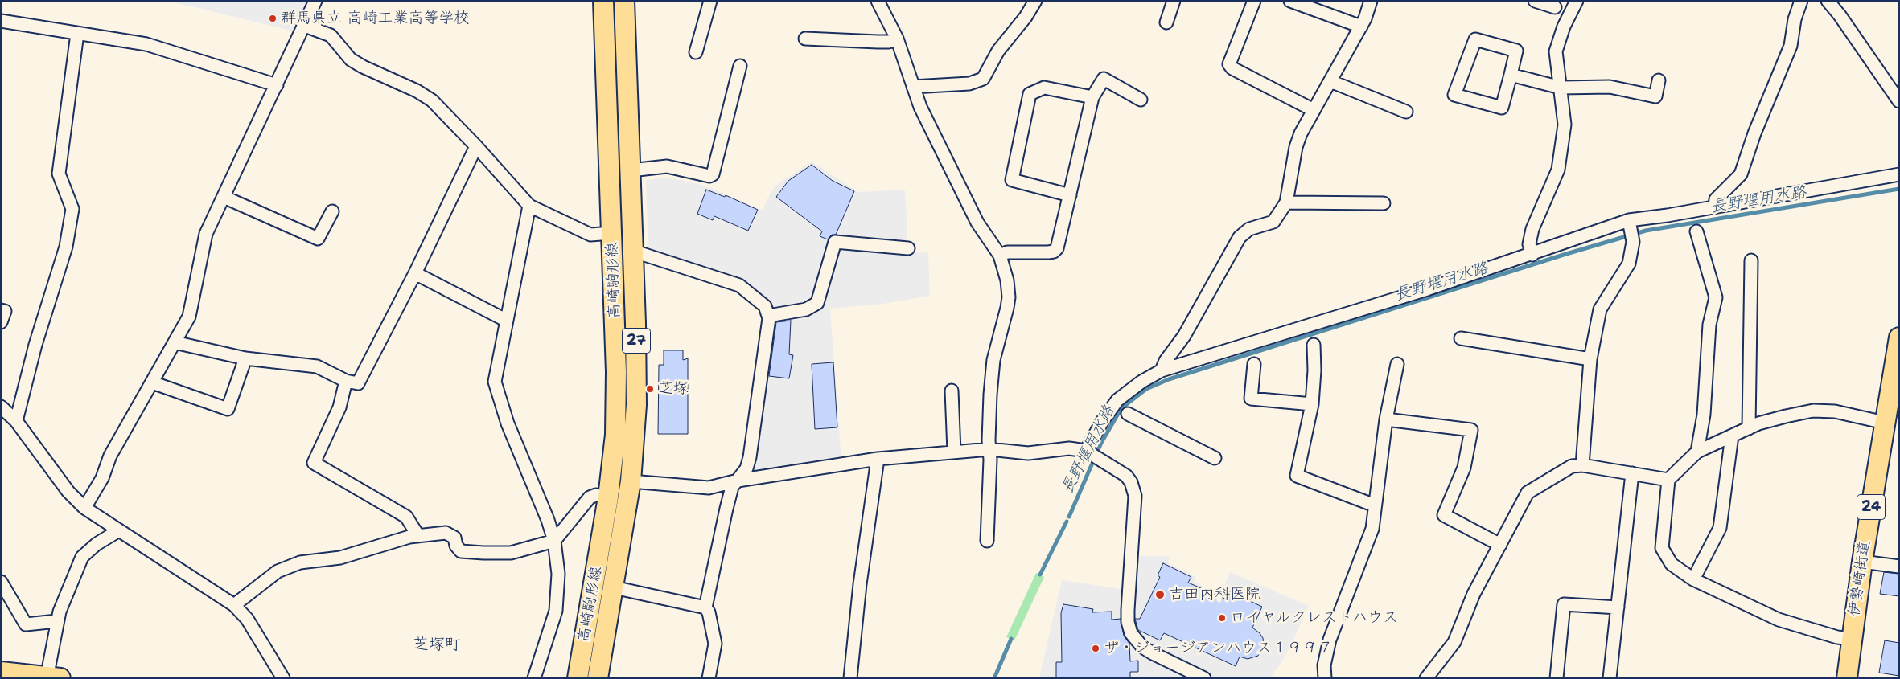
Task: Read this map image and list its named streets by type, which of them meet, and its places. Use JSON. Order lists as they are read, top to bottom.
{
  "streets": {
    "main road": [
      "高崎駒形線",
      "27",
      "24",
      "伊勢崎街道"
    ]
  },
  "districts": ["芝塚町"],
  "water": ["長野堰用水路"],
  "places": [
    "群馬県立 高崎工業高等学校",
    "芝塚",
    "吉田内科医院",
    "ロイヤルクレストハウス",
    "ザ・ジョージアンハウス１９９７"
  ]
}
